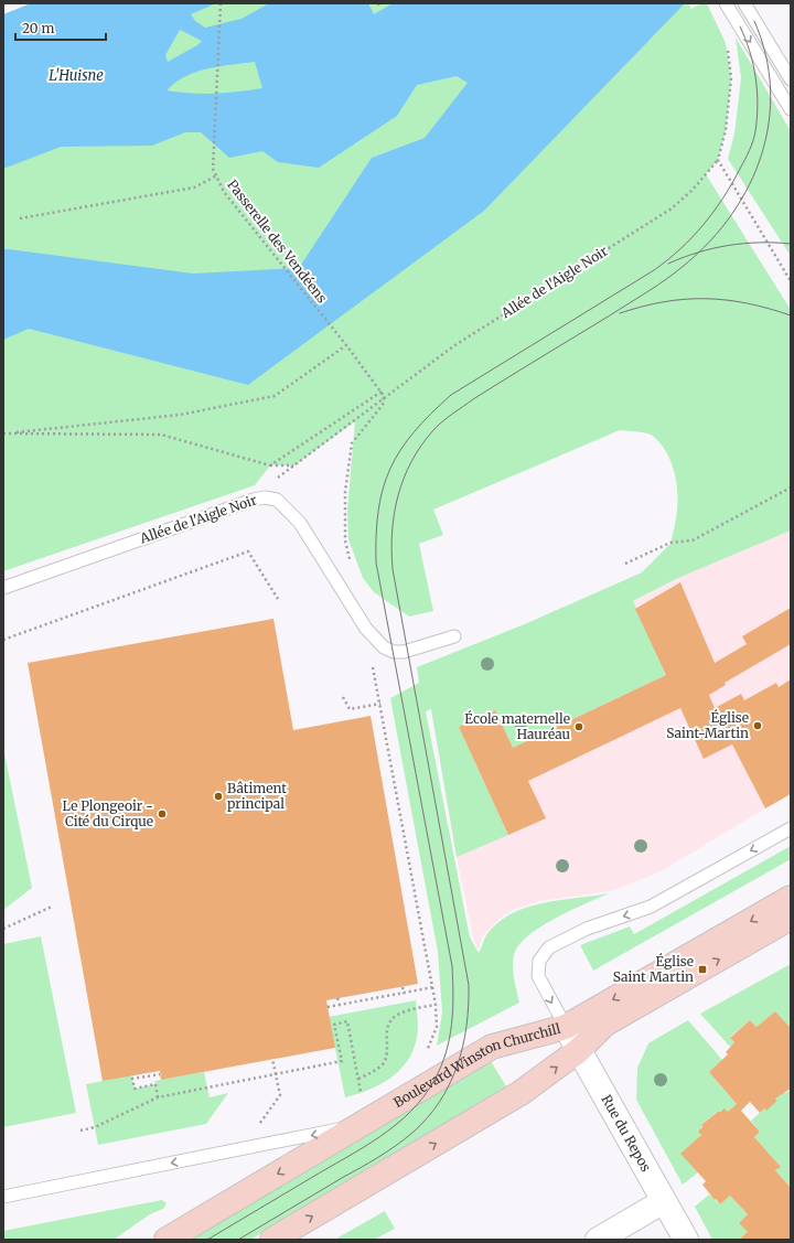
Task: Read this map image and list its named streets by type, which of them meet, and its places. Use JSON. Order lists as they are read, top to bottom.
{
  "streets": {
    "street": ["Boulevard Winston Churchill", "Rue du Repos"],
    "lane": ["Allée de l'Aigle Noir"],
    "path": ["Passerelle des Vendéens"]
  },
  "crossings": [
    ["Passerelle des Vendéens", "Allée de l'Aigle Noir"],
    ["Boulevard Winston Churchill", "Rue du Repos"]
  ],
  "water": ["L'Huisne"],
  "places": {
    "other": [
      "Église Saint-Martin",
      "École maternelle Hauréau",
      "Bâtiment principal",
      "Le Plongeoir - Cité du Cirque"
    ],
    "transit": ["Église Saint Martin"]
  },
  "scale_bar": "20 m"
}
